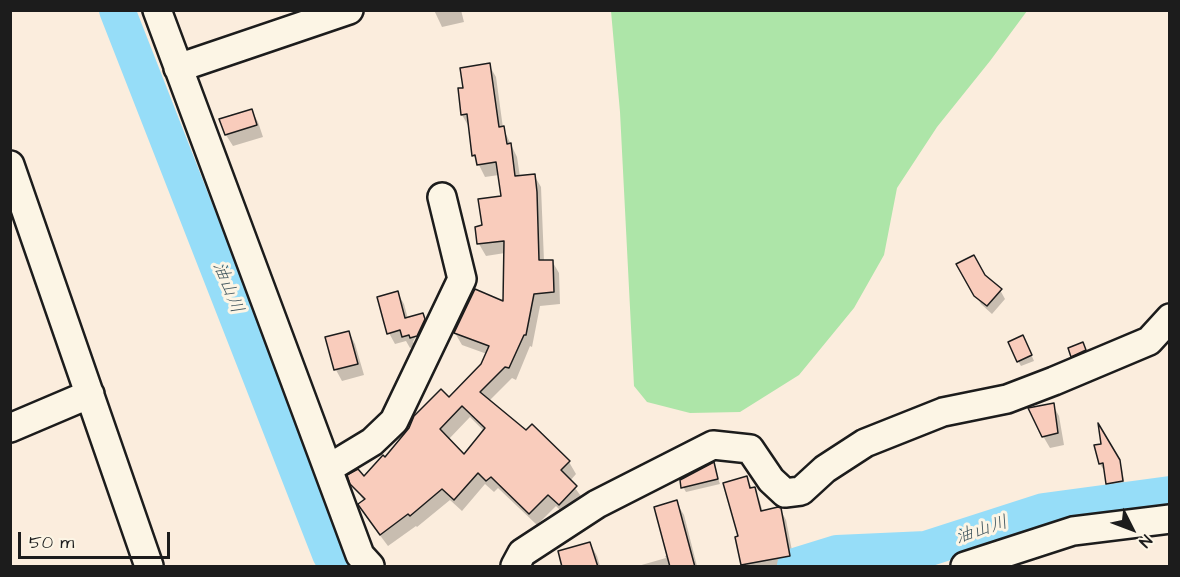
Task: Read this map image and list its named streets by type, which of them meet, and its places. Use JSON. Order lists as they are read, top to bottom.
{
  "water": ["油山川"],
  "scale_bar": "50 m",
  "north": "bottom right"
}
